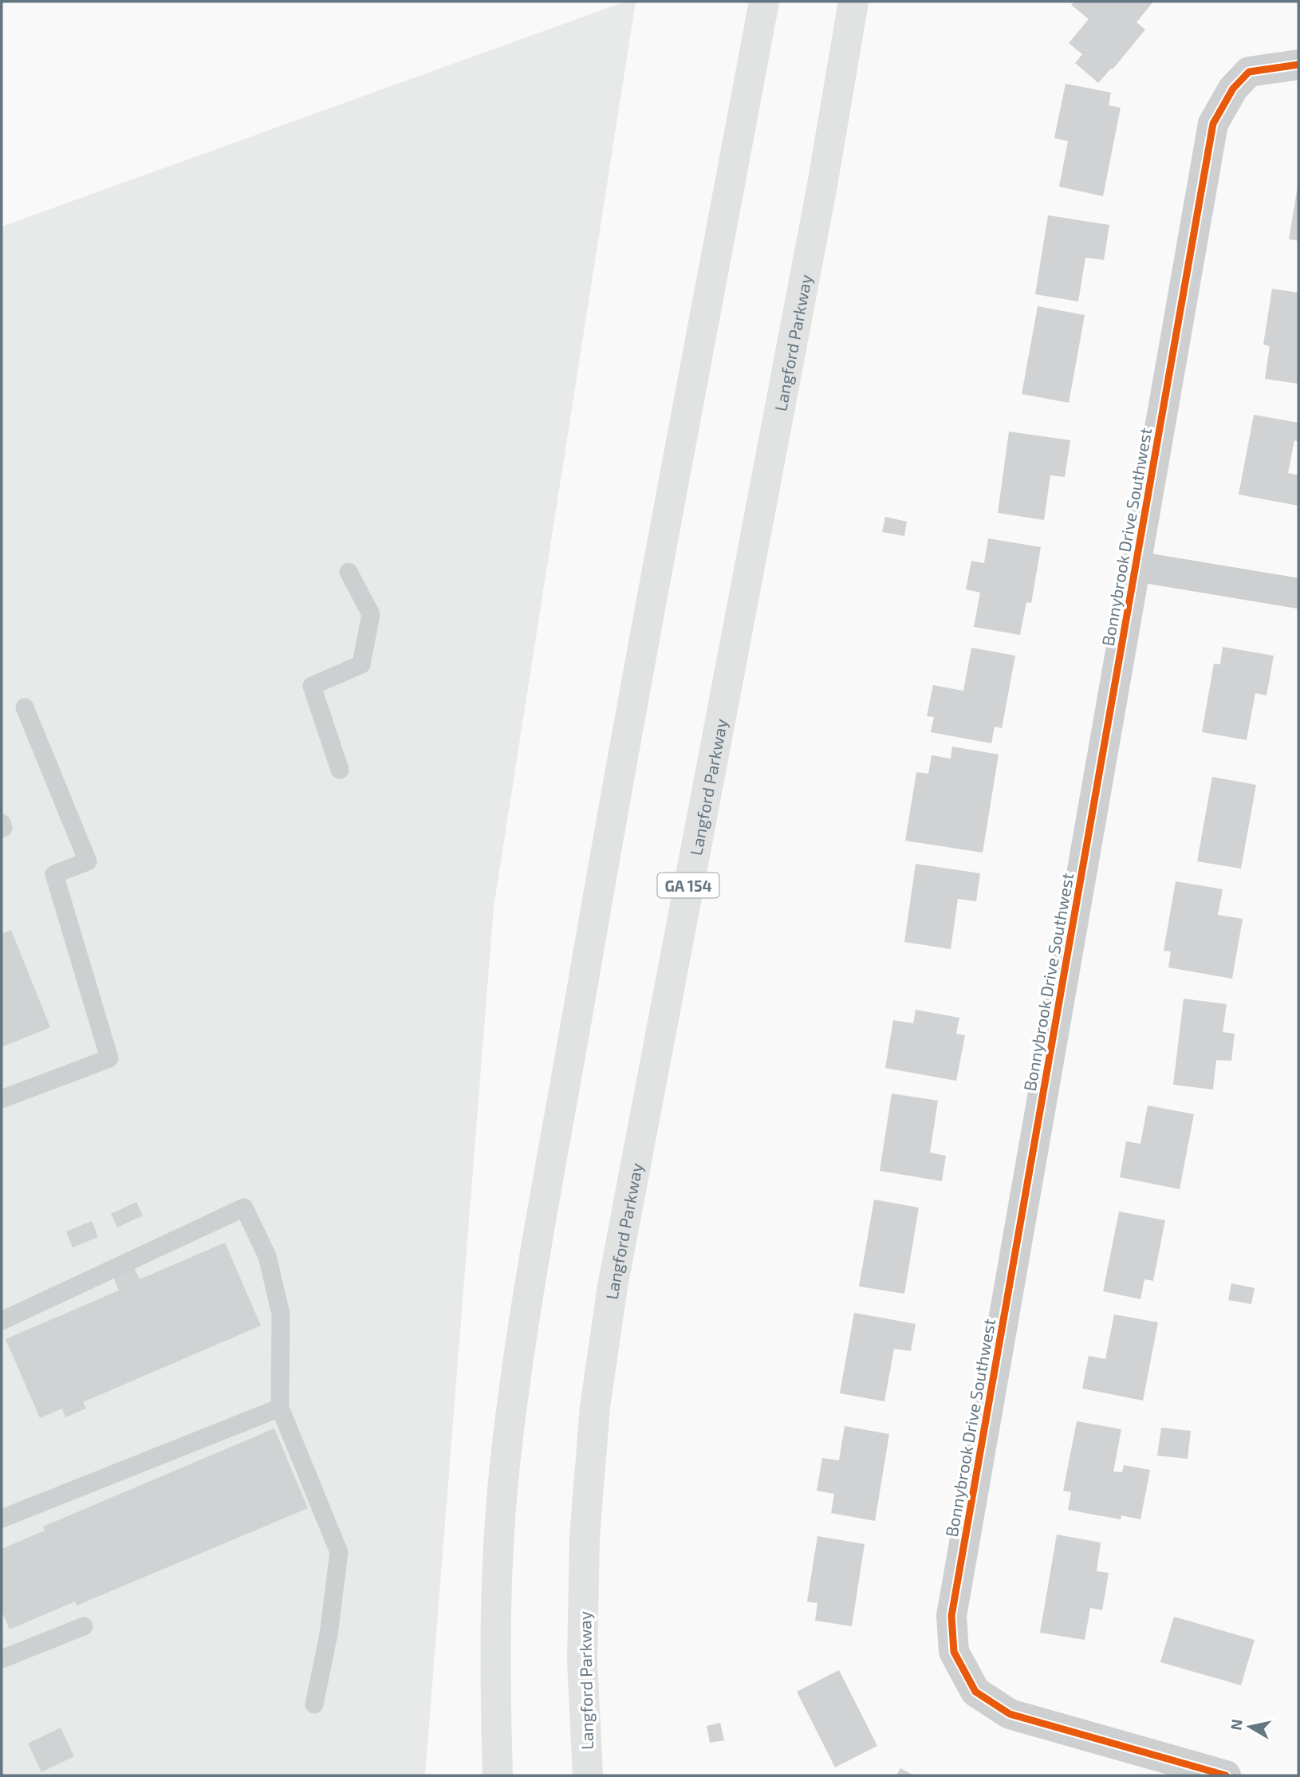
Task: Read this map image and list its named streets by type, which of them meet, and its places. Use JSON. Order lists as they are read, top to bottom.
{
  "streets": {
    "highway": ["Langford Parkway", "GA 154"],
    "street": ["Bonnybrook Drive Southwest"]
  },
  "north": "left"
}
